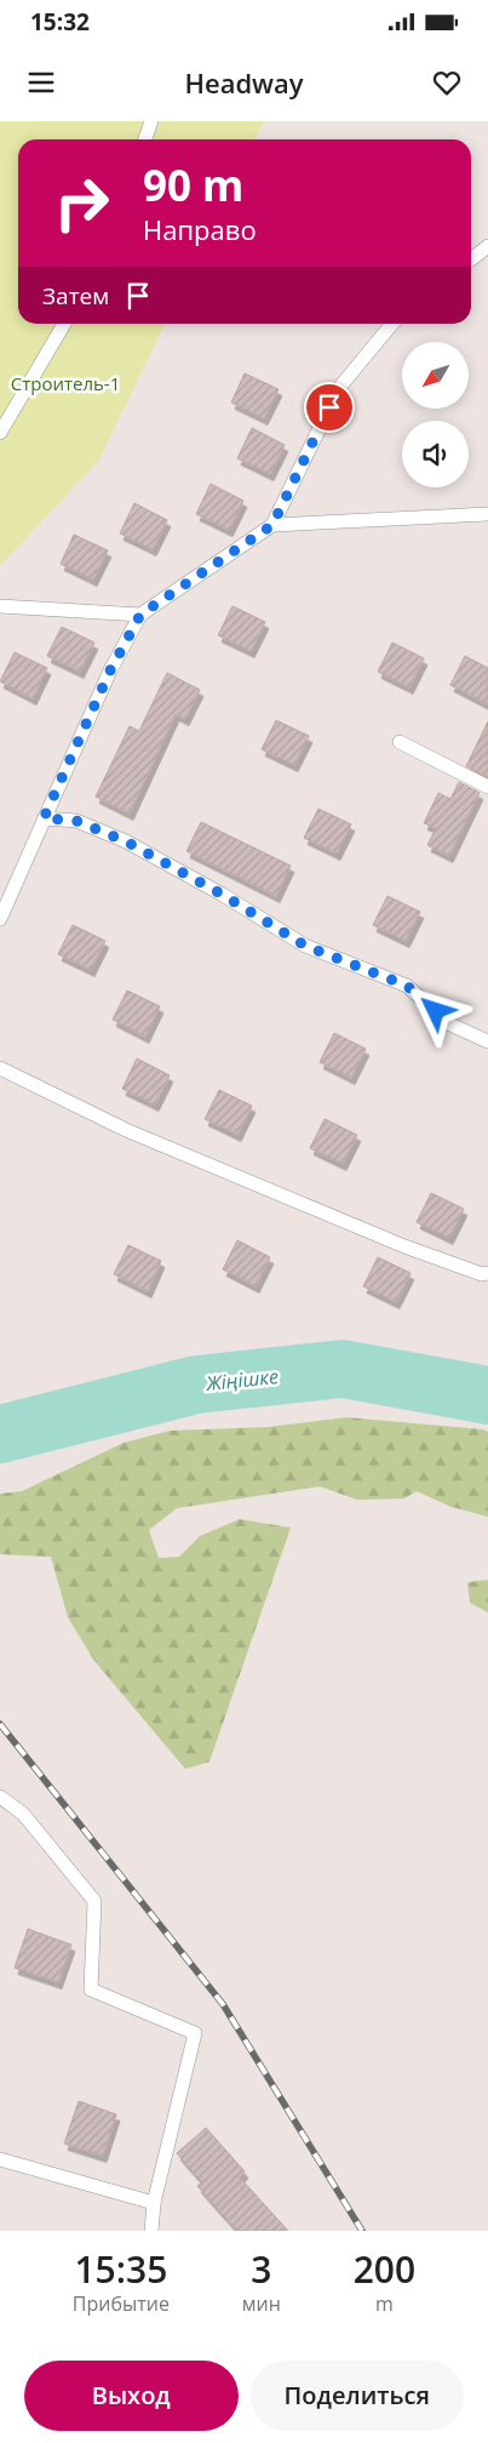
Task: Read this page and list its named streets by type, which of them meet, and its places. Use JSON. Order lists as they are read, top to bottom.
{
  "water": ["Жіңішке"],
  "parks": ["Строитель-1"],
  "north": "bottom left",
  "page": {
    "status": "15:32",
    "header": "Headway",
    "turn": ["90 m", "Направо"],
    "then": "Затем",
    "eta": [
      "15:35",
      "Прибытие",
      "3",
      "мин",
      "200",
      "m"
    ],
    "buttons": ["Выход", "Поделиться"]
  }
}
